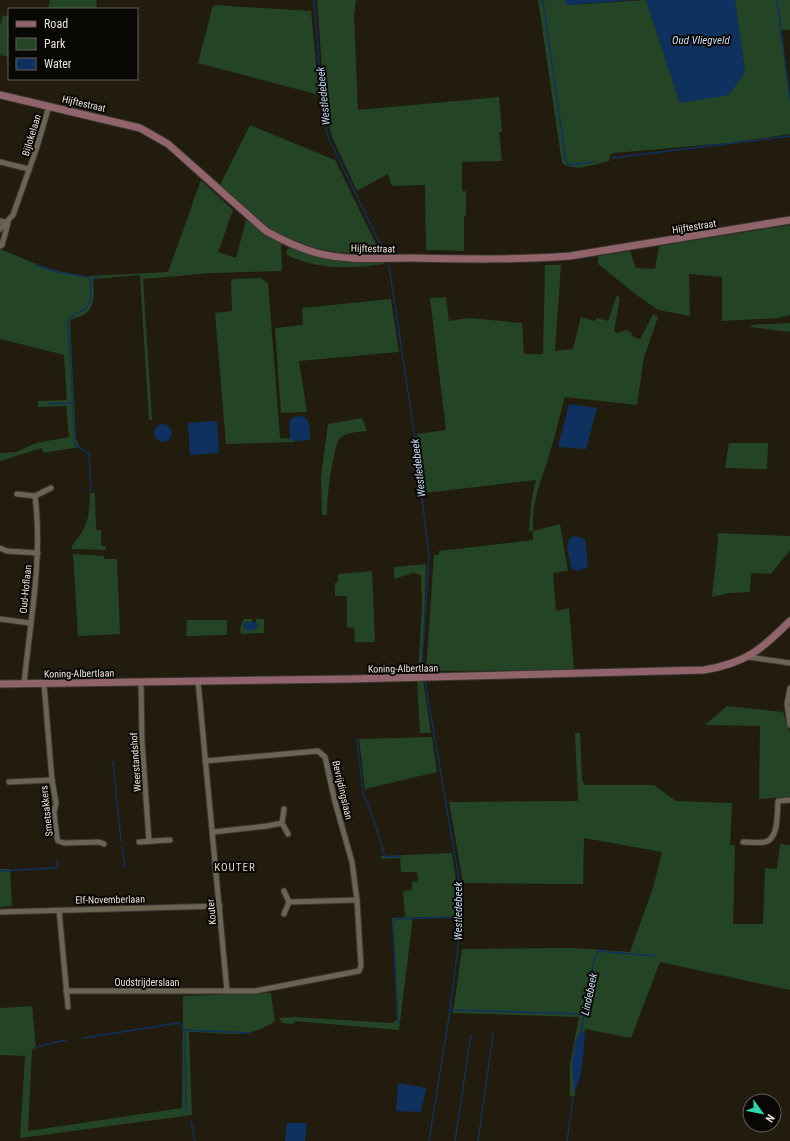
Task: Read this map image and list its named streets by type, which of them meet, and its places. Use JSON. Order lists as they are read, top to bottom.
{
  "streets": {
    "street": [
      "Hijftestraat",
      "Bijlokelaan",
      "Oud-Hoflaan",
      "Koning-Albertlaan",
      "Weerstandshof",
      "Bevrijdingslaan",
      "Smetsakkers",
      "Elf-Novemberlaan",
      "Kouter",
      "Oudstrijderslaan"
    ]
  },
  "crossings": [
    ["Hijftestraat", "Bijlokelaan"],
    ["Oud-Hoflaan", "Koning-Albertlaan"],
    ["Koning-Albertlaan", "Weerstandshof"],
    ["Koning-Albertlaan", "Smetsakkers"],
    ["Koning-Albertlaan", "Kouter"],
    ["Bevrijdingslaan", "Kouter"],
    ["Bevrijdingslaan", "Oudstrijderslaan"],
    ["Elf-Novemberlaan", "Kouter"],
    ["Kouter", "Oudstrijderslaan"]
  ],
  "districts": ["KOUTER"],
  "water": ["Oud Vliegveld", "Westledebeek", "Lindebeek"],
  "legend": ["Road", "Park", "Water"],
  "north": "bottom right"
}
